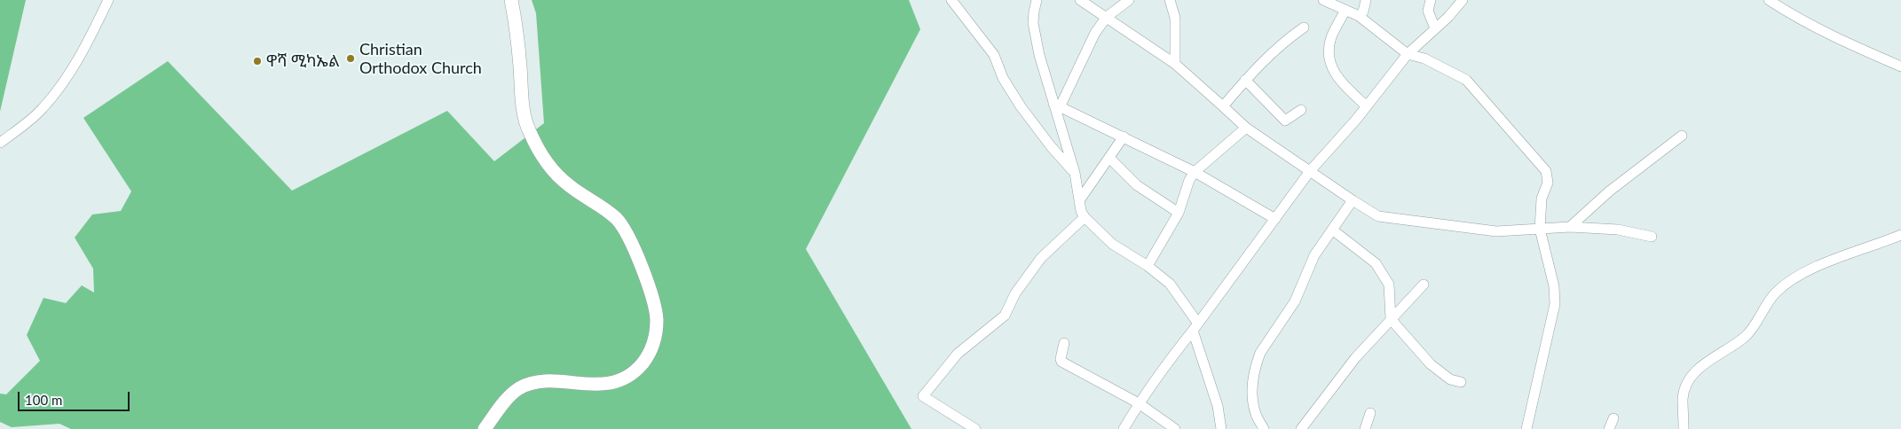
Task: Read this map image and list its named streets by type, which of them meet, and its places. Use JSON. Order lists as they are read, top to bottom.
{
  "places": ["Christian Orthodox Church", "ዋሻ ሚካኤል"],
  "scale_bar": "100 m"
}
